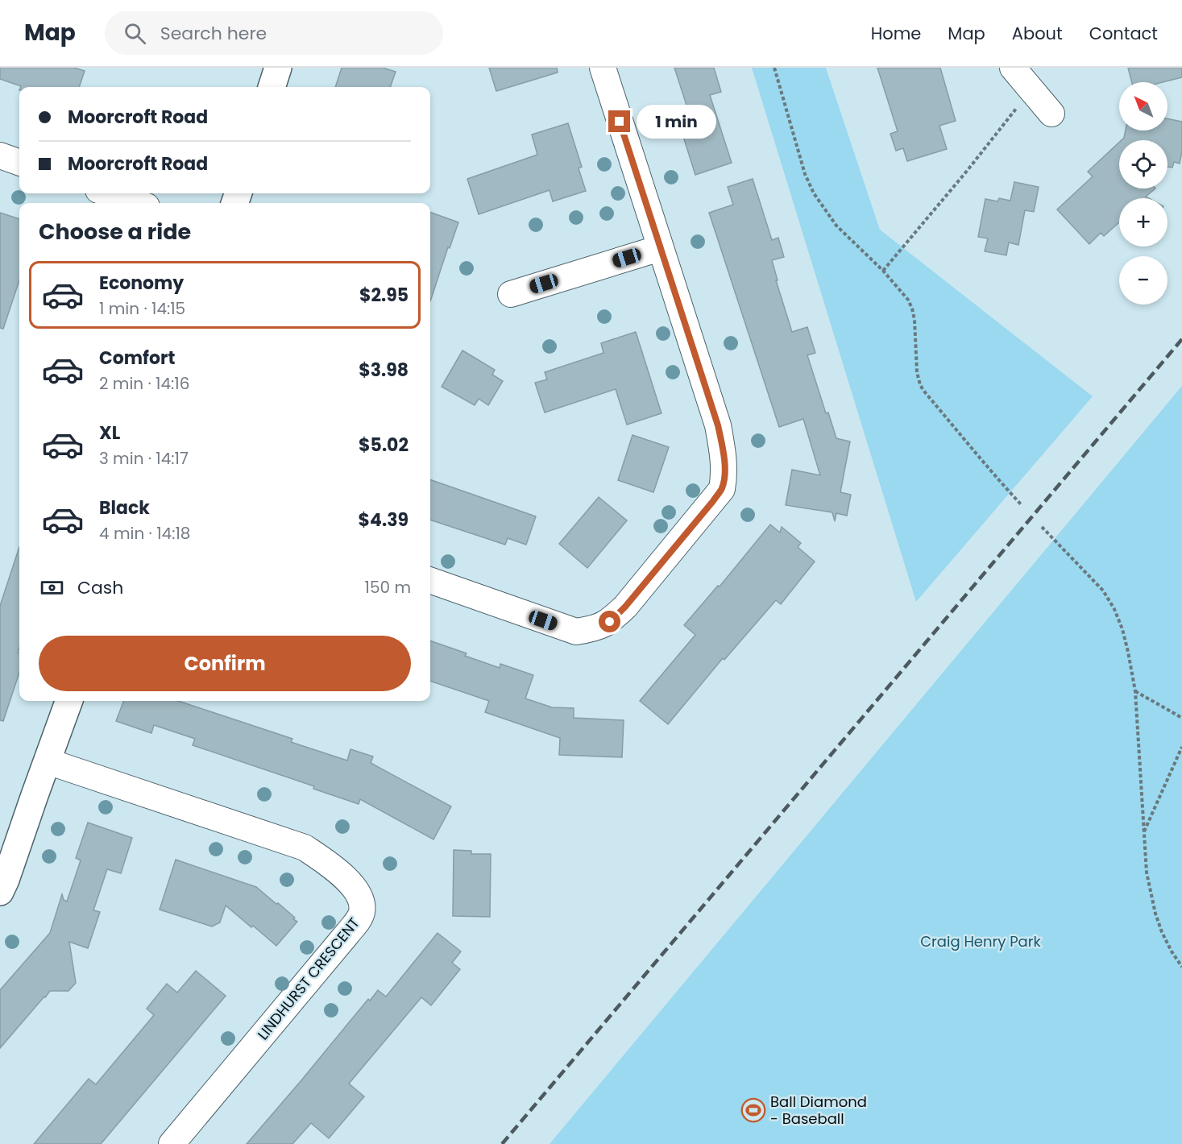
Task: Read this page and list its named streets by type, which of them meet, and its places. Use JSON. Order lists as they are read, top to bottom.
{
  "streets": {
    "street": ["LINDHURST CRESCENT"]
  },
  "parks": ["Craig Henry Park"],
  "places": {
    "sports": ["Ball Diamond - Baseball"]
  },
  "north": "top left",
  "page": {
    "header": "Map",
    "search": "Search here",
    "nav": [
      "Home",
      "Map",
      "About",
      "Contact"
    ],
    "map_buttons": ["+", "−"],
    "banner": ["Moorcroft Road", "Moorcroft Road"],
    "bubble": "1 min",
    "heading": "Choose a ride",
    "list": [
      {
        "name": "Economy",
        "note": "1 min · 14:15",
        "value": "$2.95"
      },
      {
        "name": "Comfort",
        "note": "2 min · 14:16",
        "value": "$3.98"
      },
      {
        "name": "XL",
        "note": "3 min · 14:17",
        "value": "$5.02"
      },
      {
        "name": "Black",
        "note": "4 min · 14:18",
        "value": "$4.39"
      }
    ],
    "pay": ["Cash", "150 m"],
    "buttons": "Confirm"
  }
}
